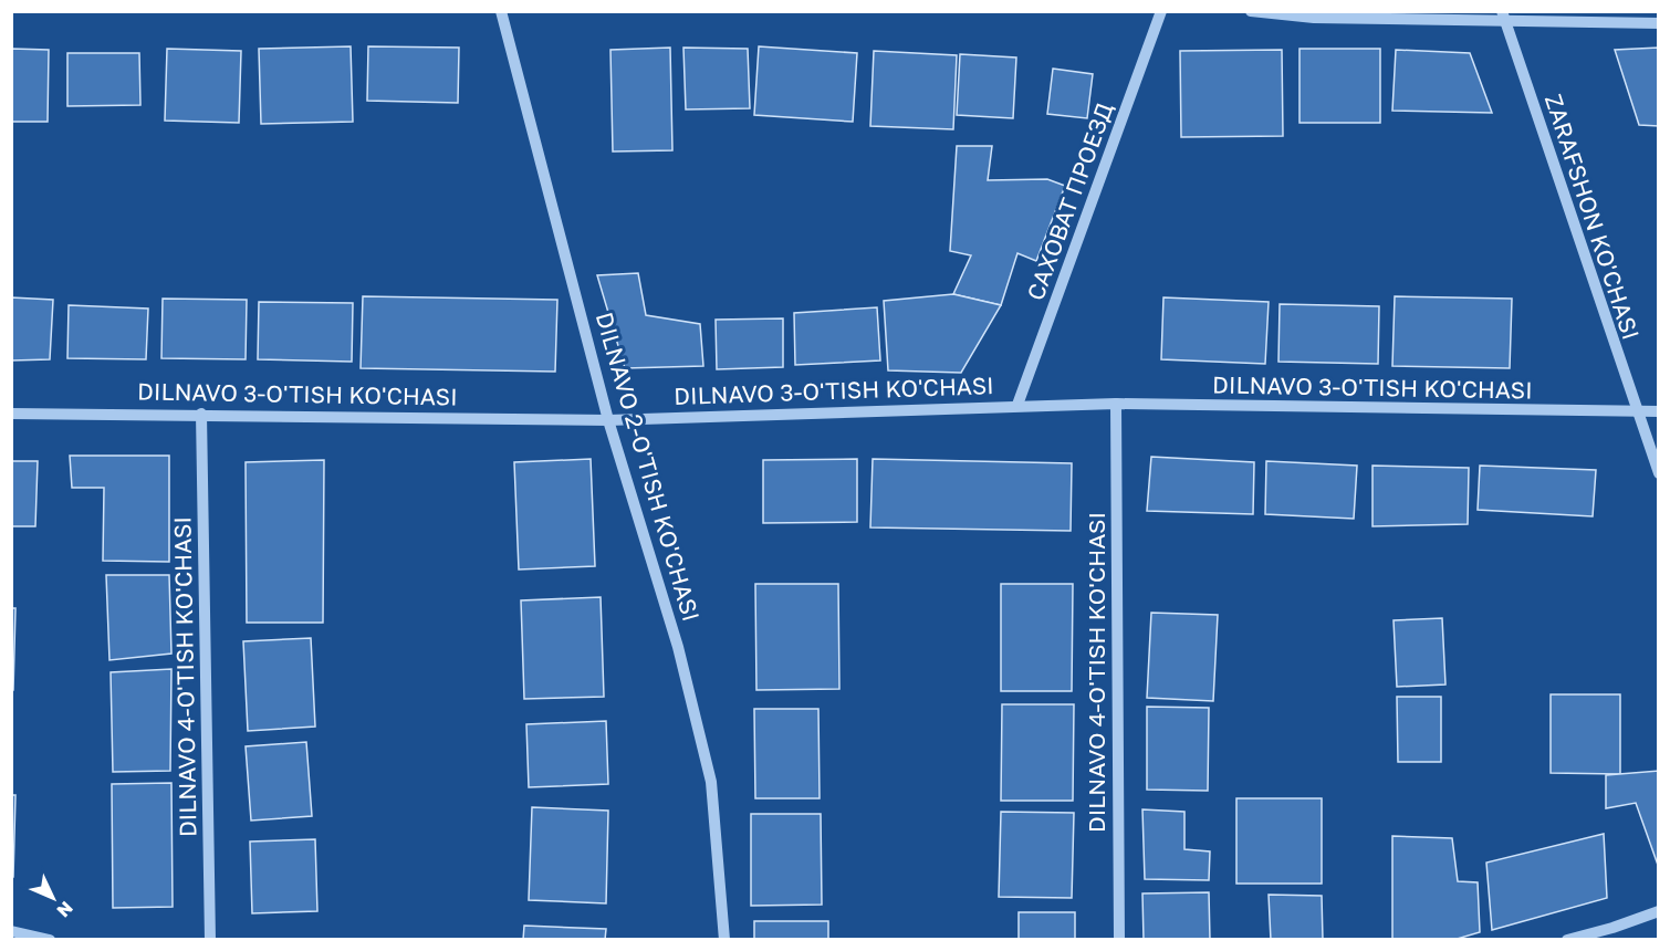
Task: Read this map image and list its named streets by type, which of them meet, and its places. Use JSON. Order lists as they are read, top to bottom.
{
  "streets": {
    "street": [
      "САХОВАТ ПРОЕЗД",
      "ZARAFSHON KO'CHASI",
      "DILNAVO 3-O'TISH KO'CHASI",
      "DILNAVO 2-O'TISH KO'CHASI",
      "DILNAVO 4-O'TISH KO'CHASI"
    ]
  },
  "crossings": [
    ["САХОВАТ ПРОЕЗД", "DILNAVO 3-O'TISH KO'CHASI"],
    ["ZARAFSHON KO'CHASI", "DILNAVO 3-O'TISH KO'CHASI"],
    ["DILNAVO 3-O'TISH KO'CHASI", "DILNAVO 2-O'TISH KO'CHASI"],
    ["DILNAVO 3-O'TISH KO'CHASI", "DILNAVO 4-O'TISH KO'CHASI"]
  ],
  "north": "bottom right"
}
